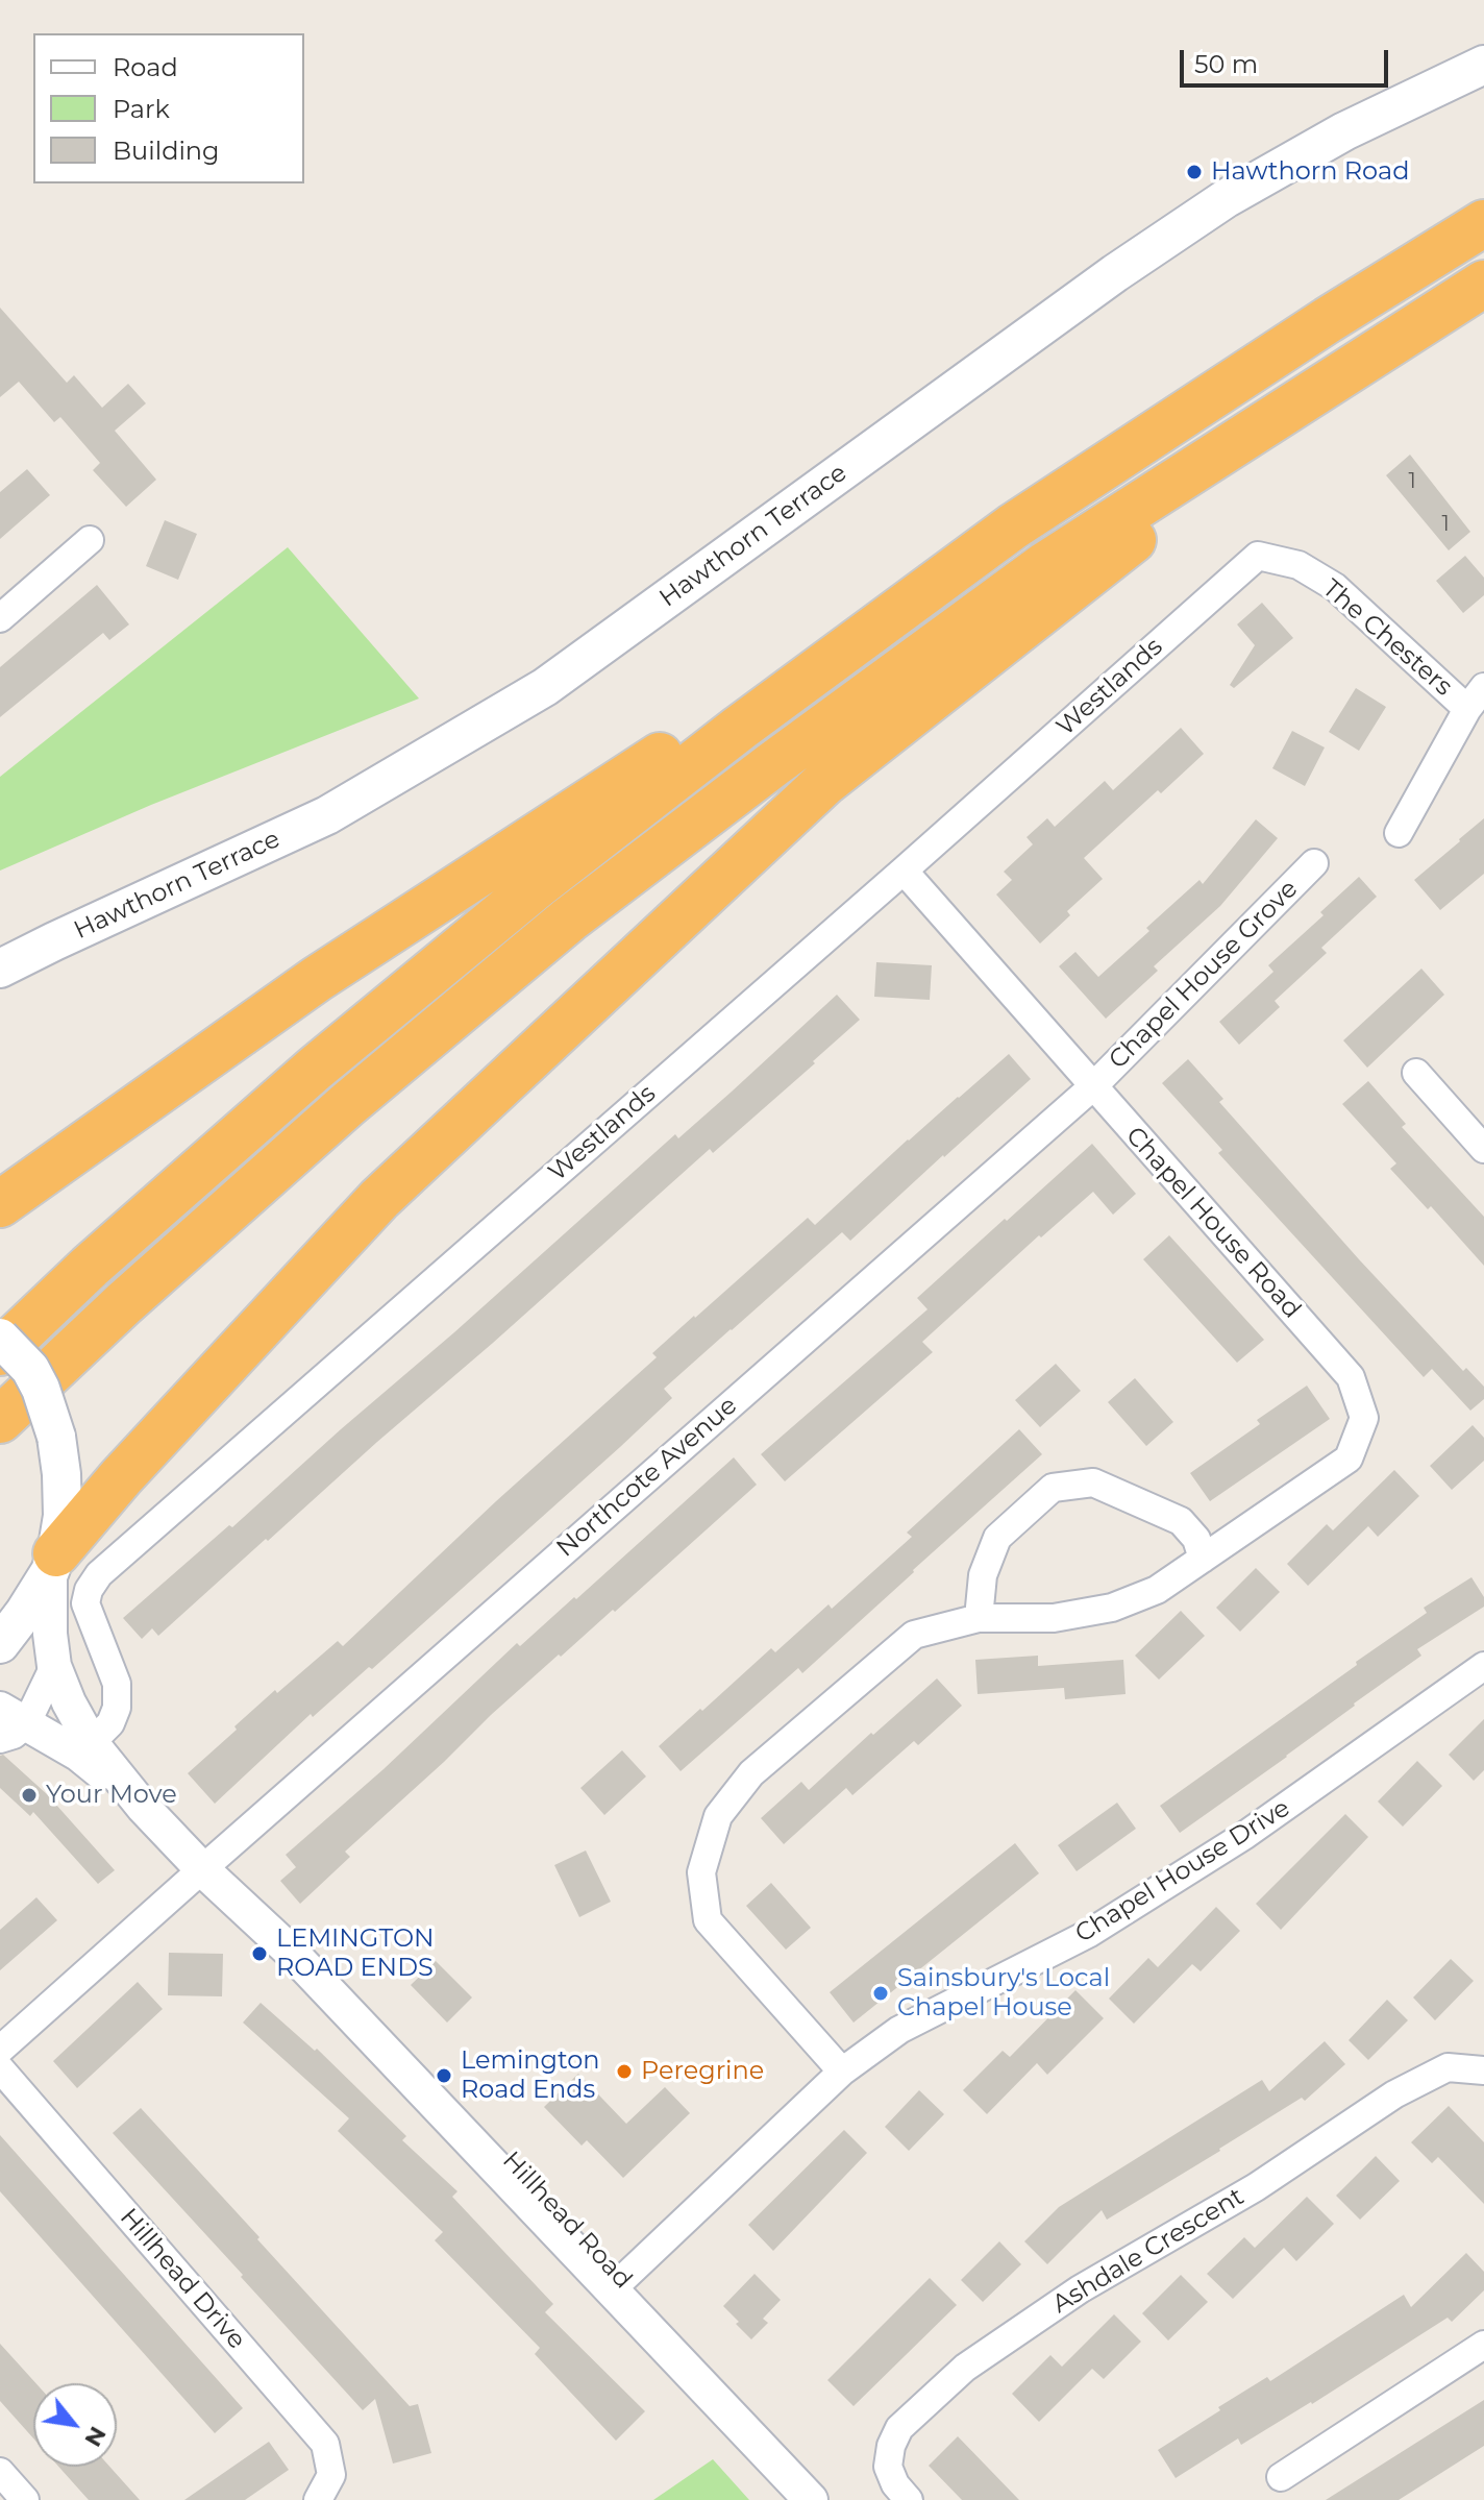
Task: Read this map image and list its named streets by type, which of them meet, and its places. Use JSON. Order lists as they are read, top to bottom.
{
  "streets": {
    "main road": ["Hawthorn Terrace"],
    "street": [
      "The Chesters",
      "Westlands",
      "Chapel House Grove",
      "Chapel House Road",
      "Northcote Avenue",
      "Chapel House Drive",
      "Hillhead Road",
      "Ashdale Crescent",
      "Hillhead Drive"
    ]
  },
  "crossings": [
    ["The Chesters", "Westlands"],
    ["Westlands", "Chapel House Road"],
    ["Westlands", "Hillhead Road"],
    ["Chapel House Grove", "Chapel House Road"],
    ["Chapel House Grove", "Northcote Avenue"],
    ["Chapel House Road", "Northcote Avenue"],
    ["Chapel House Road", "Chapel House Drive"],
    ["Northcote Avenue", "Hillhead Road"],
    ["Chapel House Drive", "Hillhead Road"]
  ],
  "places": [
    "Hawthorn Road",
    "Your Move",
    "LEMINGTON ROAD ENDS",
    "Sainsbury's Local Chapel House",
    "Peregrine",
    "Lemington Road Ends"
  ],
  "house_numbers": ["1", "1"],
  "legend": ["Road", "Park", "Building"],
  "scale_bar": "50 m",
  "north": "bottom right"
}
